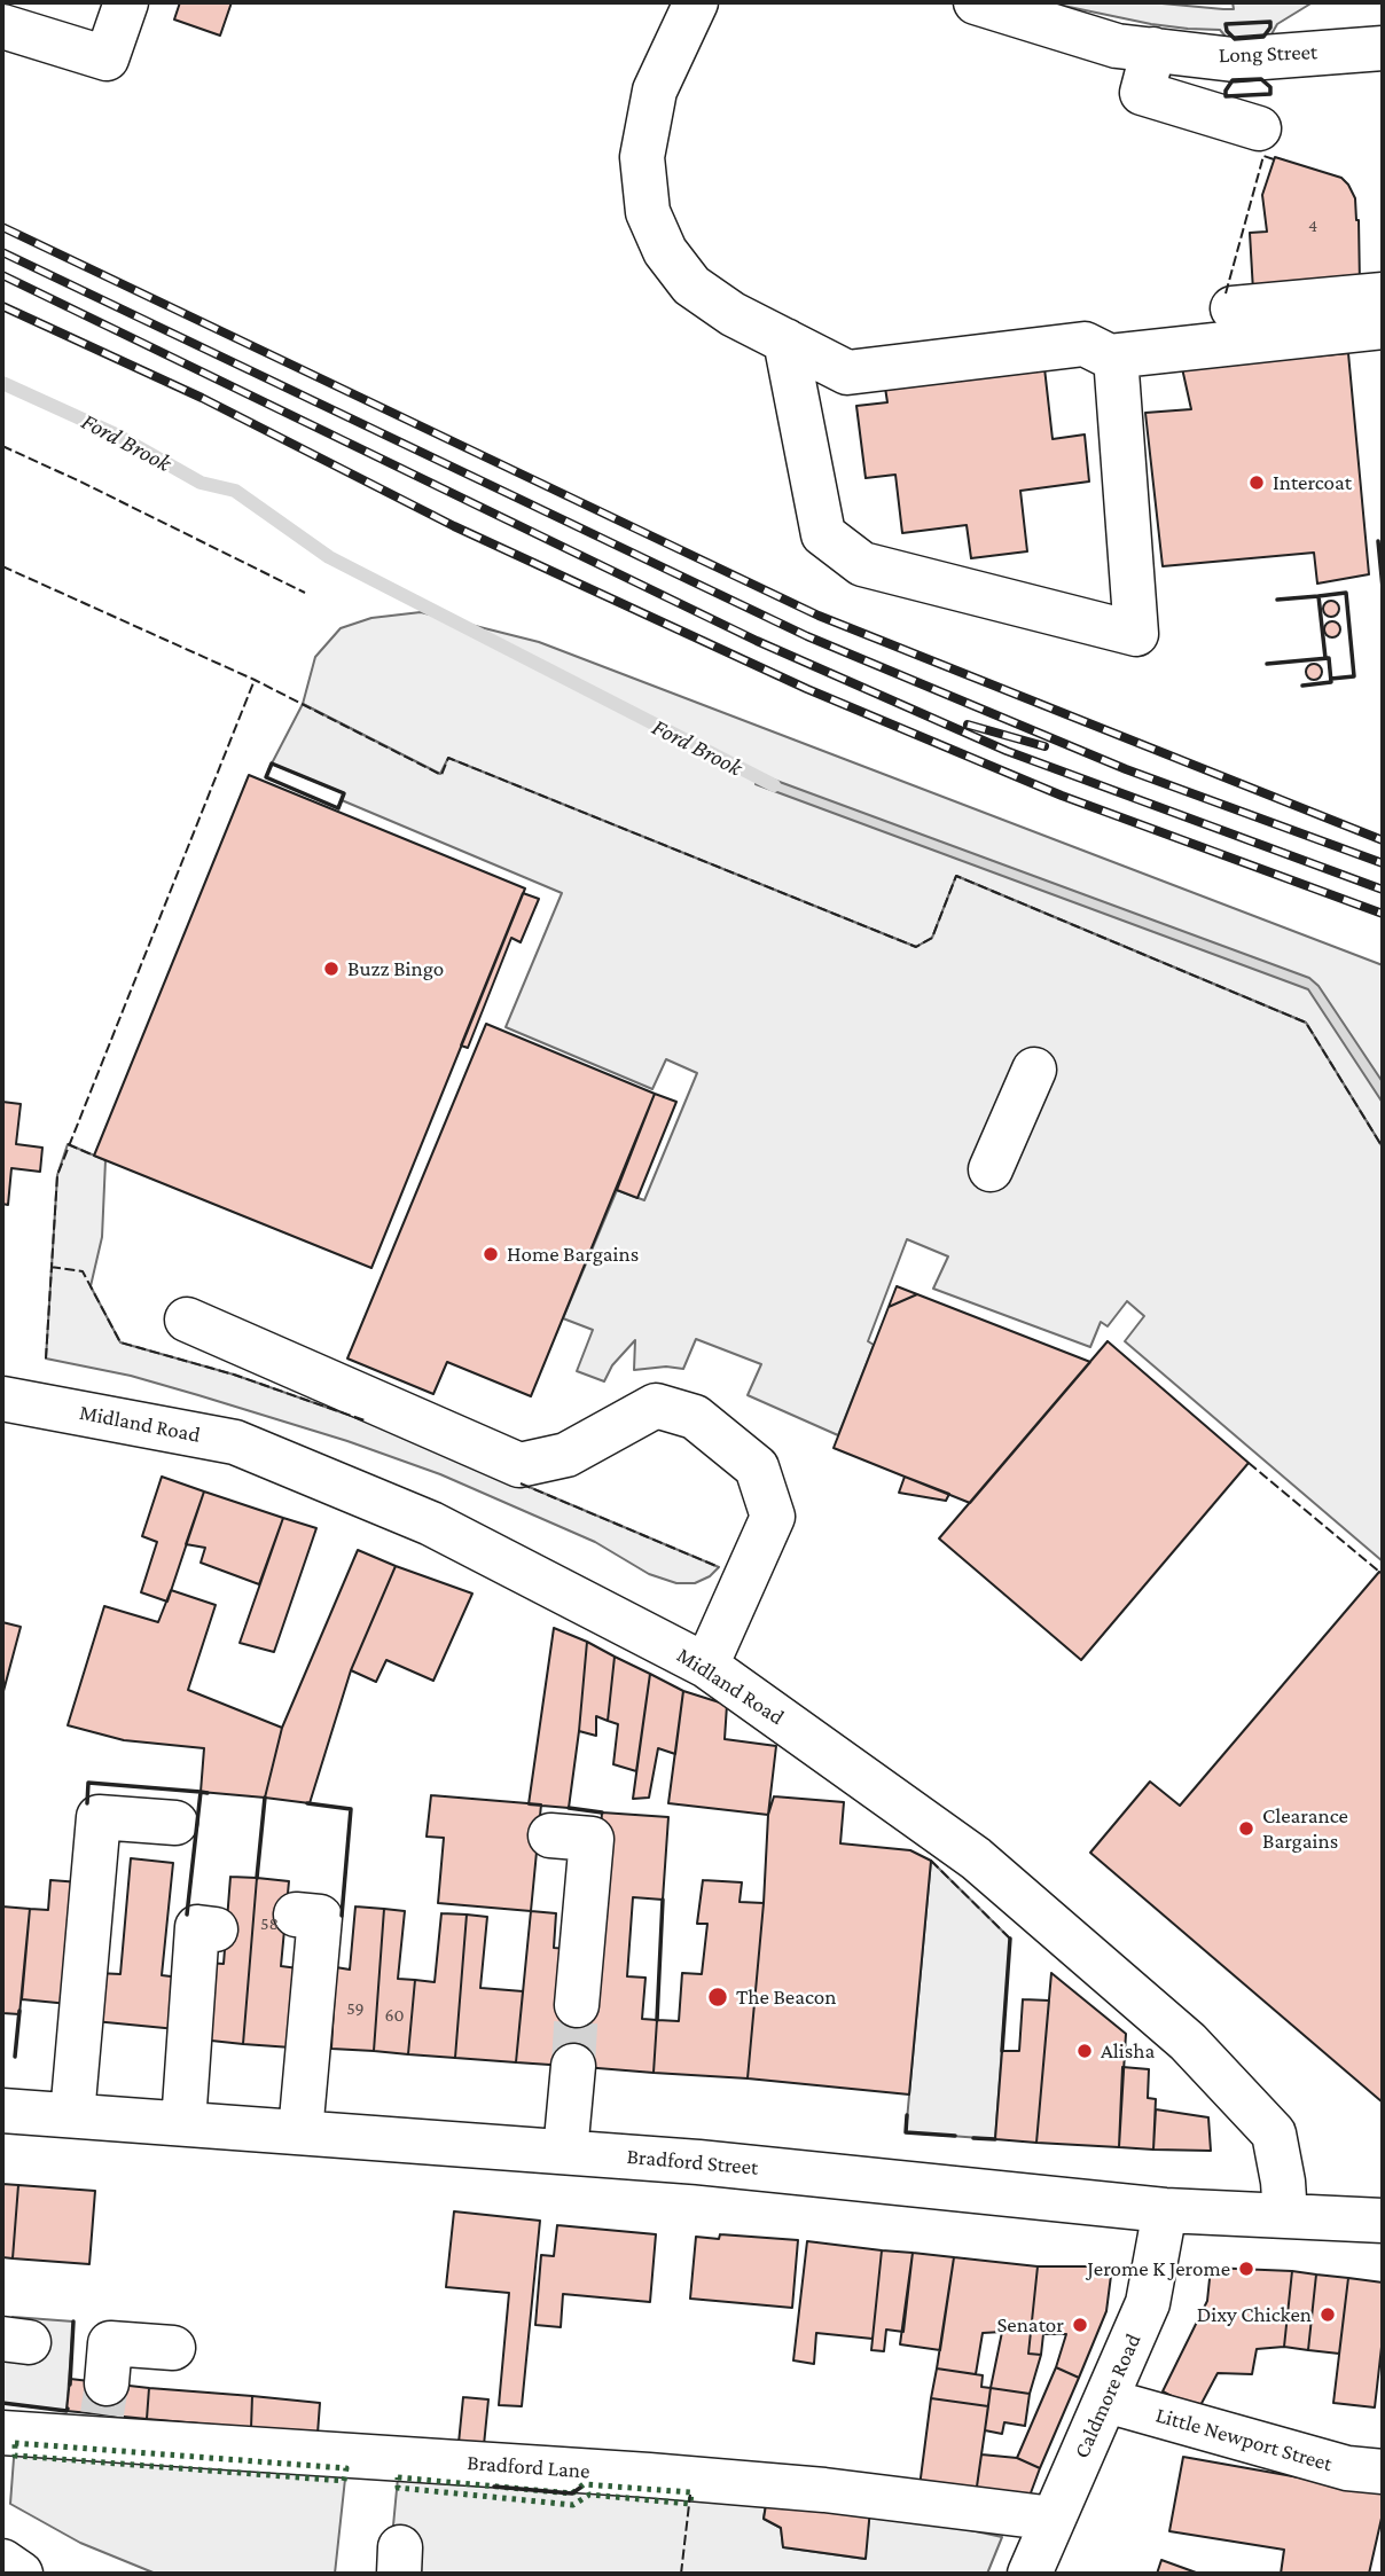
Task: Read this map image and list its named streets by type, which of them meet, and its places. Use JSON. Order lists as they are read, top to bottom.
{
  "streets": {
    "street": [
      "Long Street",
      "Midland Road",
      "Bradford Street",
      "Caldmore Road",
      "Little Newport Street",
      "Bradford Lane"
    ]
  },
  "crossings": [
    ["Midland Road", "Bradford Street"],
    ["Bradford Street", "Caldmore Road"],
    ["Caldmore Road", "Little Newport Street"],
    ["Caldmore Road", "Bradford Lane"]
  ],
  "water": ["Ford Brook"],
  "places": [
    "Intercoat",
    "Buzz Bingo",
    "Home Bargains",
    "Clearance Bargains",
    "The Beacon",
    "Alisha",
    "Jerome K Jerome",
    "Dixy Chicken",
    "Senator"
  ],
  "house_numbers": [
    "4",
    "58",
    "59",
    "60"
  ]
}
